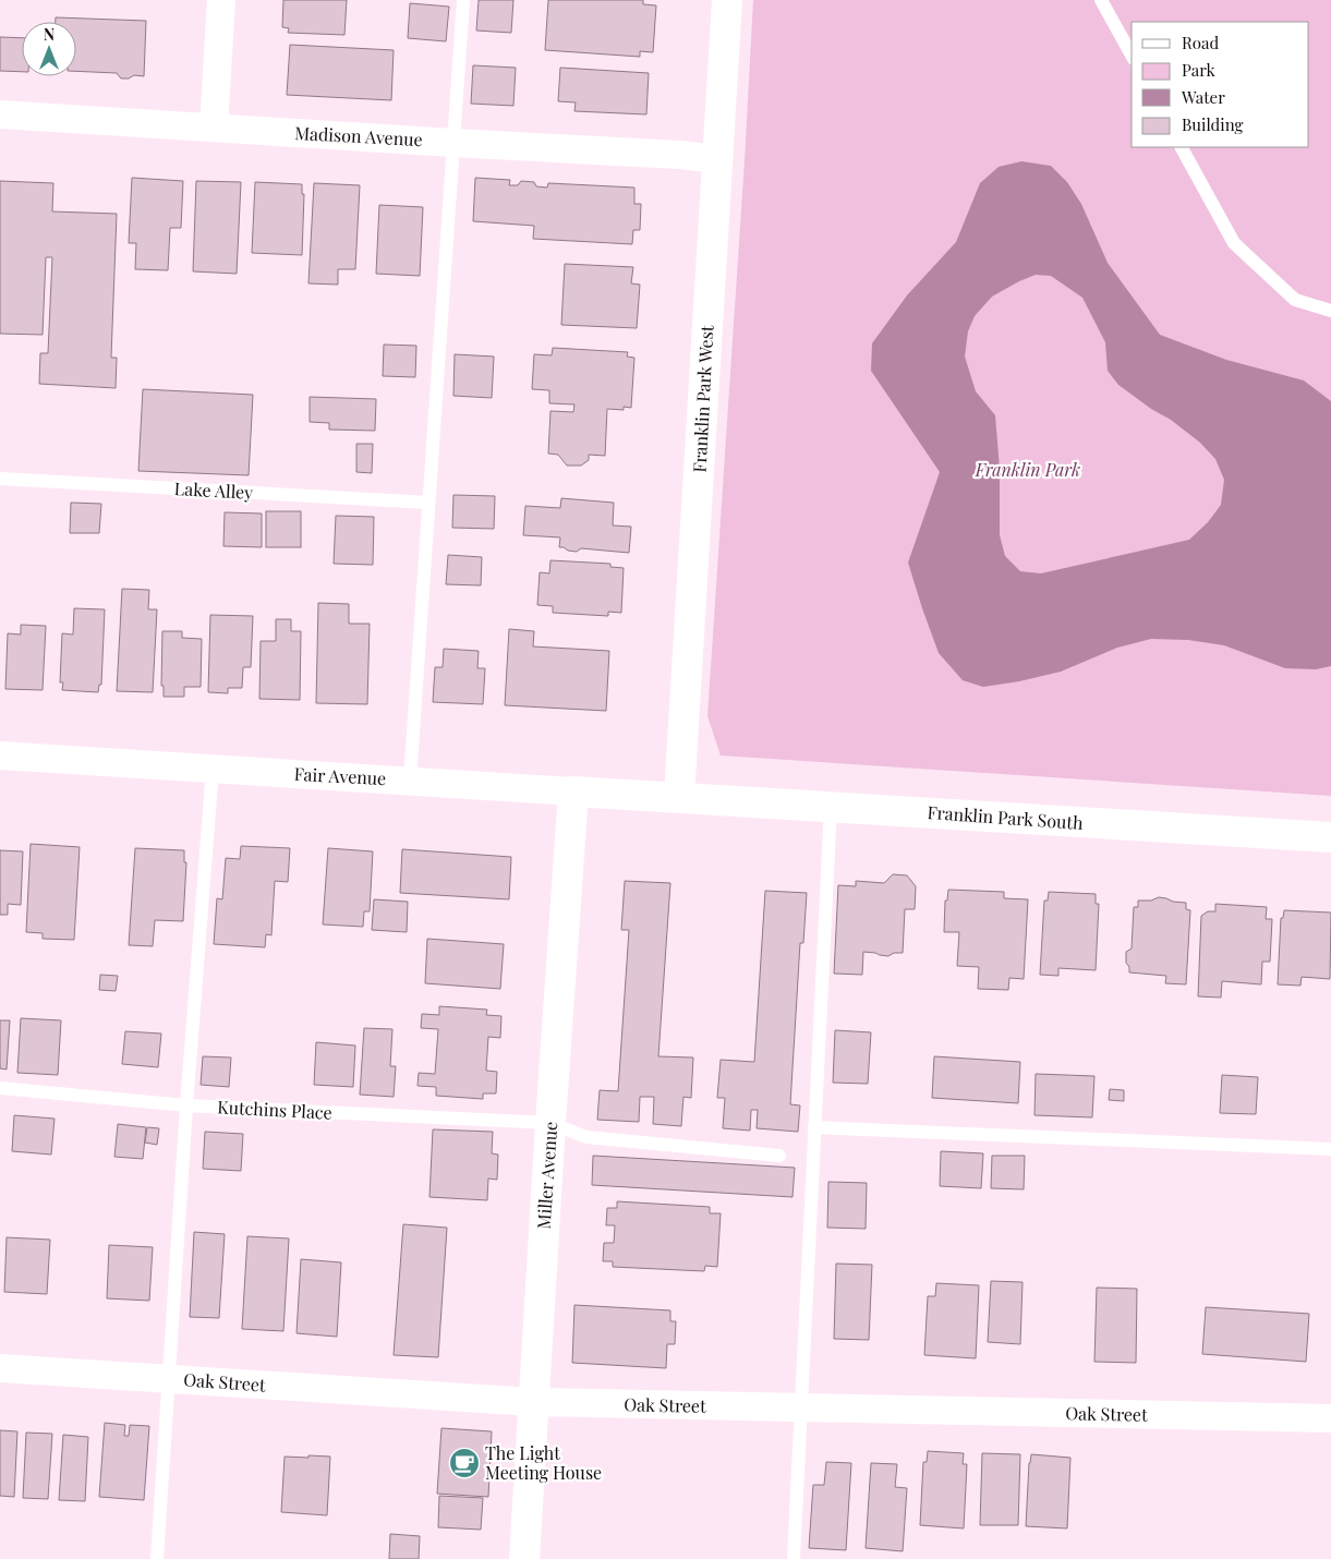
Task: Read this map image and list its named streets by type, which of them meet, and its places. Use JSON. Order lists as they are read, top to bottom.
{
  "streets": {
    "street": [
      "Madison Avenue",
      "Franklin Park West",
      "Fair Avenue",
      "Franklin Park South",
      "Miller Avenue",
      "Oak Street"
    ],
    "lane": ["Lake Alley", "Kutchins Place"]
  },
  "crossings": [
    ["Madison Avenue", "Franklin Park West"],
    ["Franklin Park West", "Fair Avenue"],
    ["Franklin Park West", "Franklin Park South"],
    ["Fair Avenue", "Franklin Park South"],
    ["Fair Avenue", "Miller Avenue"],
    ["Kutchins Place", "Miller Avenue"],
    ["Miller Avenue", "Oak Street"]
  ],
  "parks": ["Franklin Park"],
  "places": {
    "cafe": ["The Light Meeting House"]
  },
  "legend": [
    "Road",
    "Park",
    "Water",
    "Building"
  ],
  "north": "top"
}
